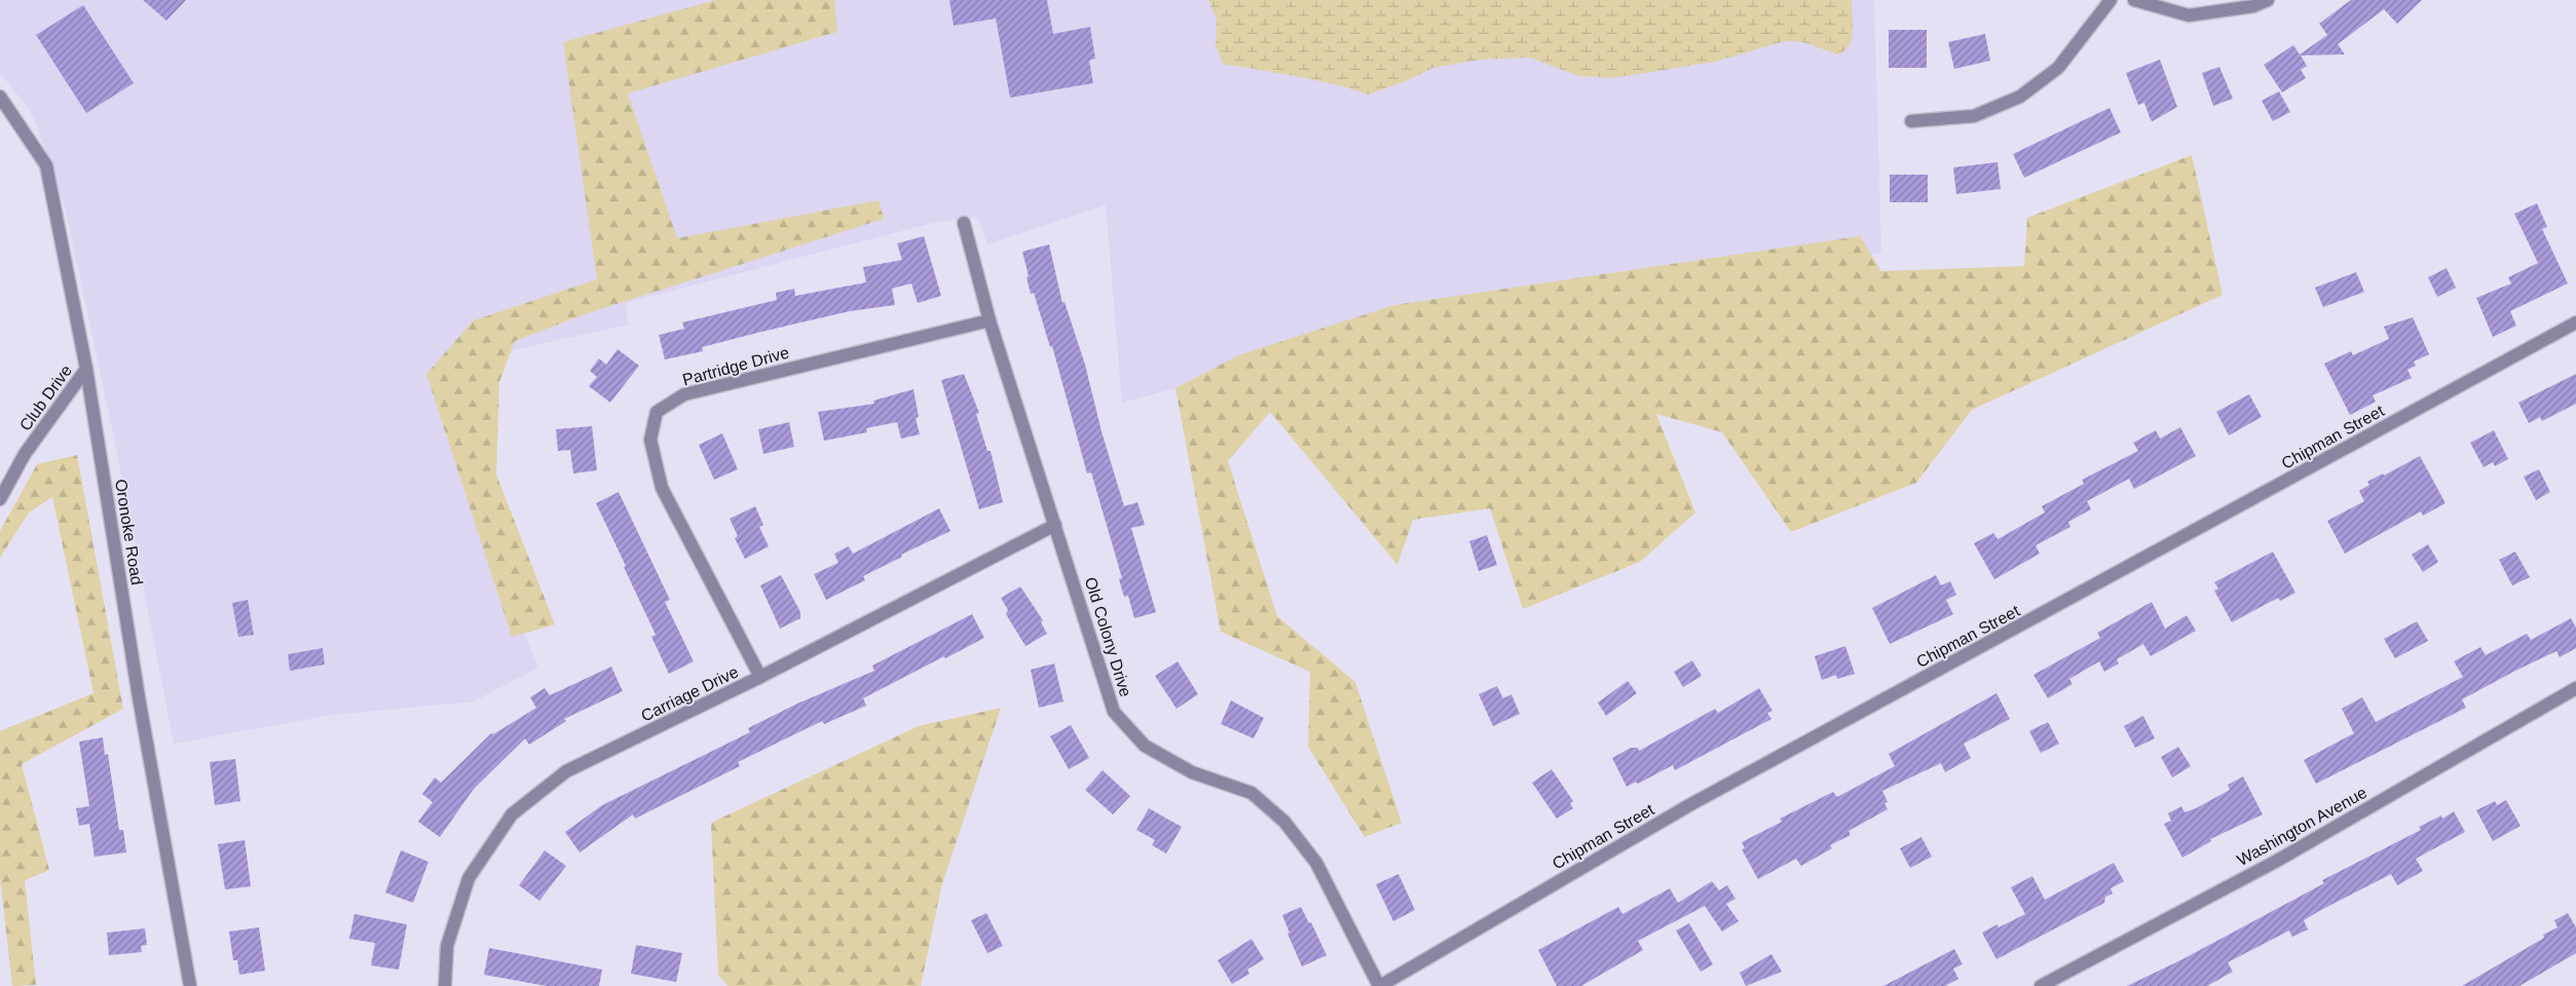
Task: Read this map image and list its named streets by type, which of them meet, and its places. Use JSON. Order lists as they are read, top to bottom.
{
  "streets": {
    "street": [
      "Partridge Drive",
      "Club Drive",
      "Chipman Street",
      "Oronoke Road",
      "Old Colony Drive",
      "Carriage Drive",
      "Washington Avenue"
    ]
  },
  "crossings": [
    ["Partridge Drive", "Old Colony Drive"],
    ["Partridge Drive", "Carriage Drive"],
    ["Club Drive", "Oronoke Road"],
    ["Chipman Street", "Old Colony Drive"],
    ["Old Colony Drive", "Carriage Drive"]
  ]
}
